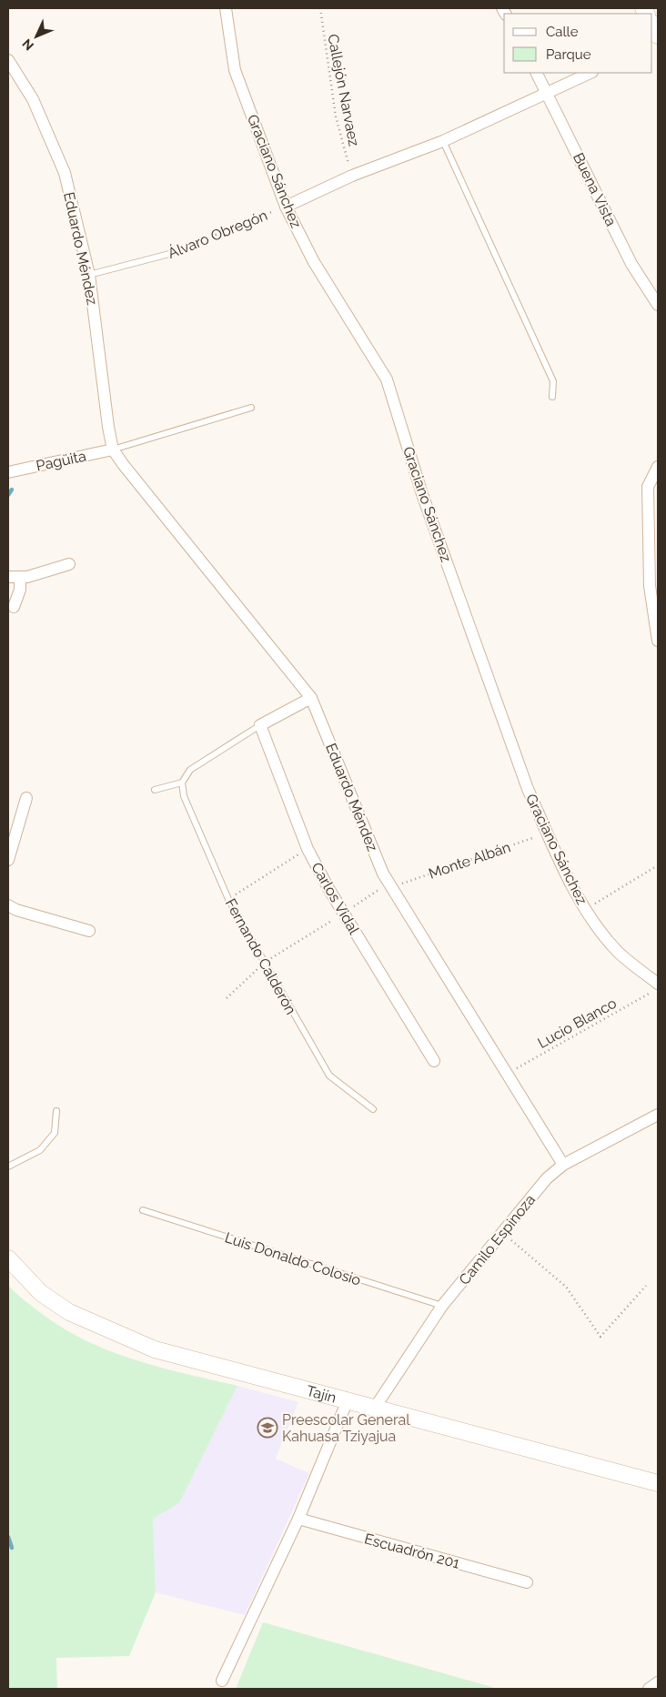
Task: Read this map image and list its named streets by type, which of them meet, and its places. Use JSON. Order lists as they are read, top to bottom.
{
  "streets": {
    "main road": ["Tajín"],
    "street": [
      "Graciano Sánchez",
      "Buena Vista",
      "Álvaro Obregón",
      "Eduardo Méndez",
      "Pagüita",
      "Carlos Vidal",
      "Camilo Espinoza",
      "Escuadrón 201"
    ],
    "lane": ["Fernando Calderón", "Luis Donaldo Colosio"],
    "path": ["Callejón Narvaez", "Monte Albán", "Lucio Blanco"]
  },
  "crossings": [
    ["Callejón Narvaez", "Álvaro Obregón"],
    ["Graciano Sánchez", "Álvaro Obregón"],
    ["Graciano Sánchez", "Monte Albán"],
    ["Buena Vista", "Álvaro Obregón"],
    ["Álvaro Obregón", "Eduardo Méndez"],
    ["Eduardo Méndez", "Pagüita"],
    ["Eduardo Méndez", "Monte Albán"],
    ["Eduardo Méndez", "Lucio Blanco"],
    ["Eduardo Méndez", "Camilo Espinoza"],
    ["Monte Albán", "Carlos Vidal"],
    ["Monte Albán", "Fernando Calderón"],
    ["Camilo Espinoza", "Luis Donaldo Colosio"],
    ["Camilo Espinoza", "Tajín"]
  ],
  "places": {
    "school or university": ["Preescolar General Kahuasa Tziyajua"]
  },
  "legend": ["Calle", "Parque"],
  "north": "bottom left"
}
